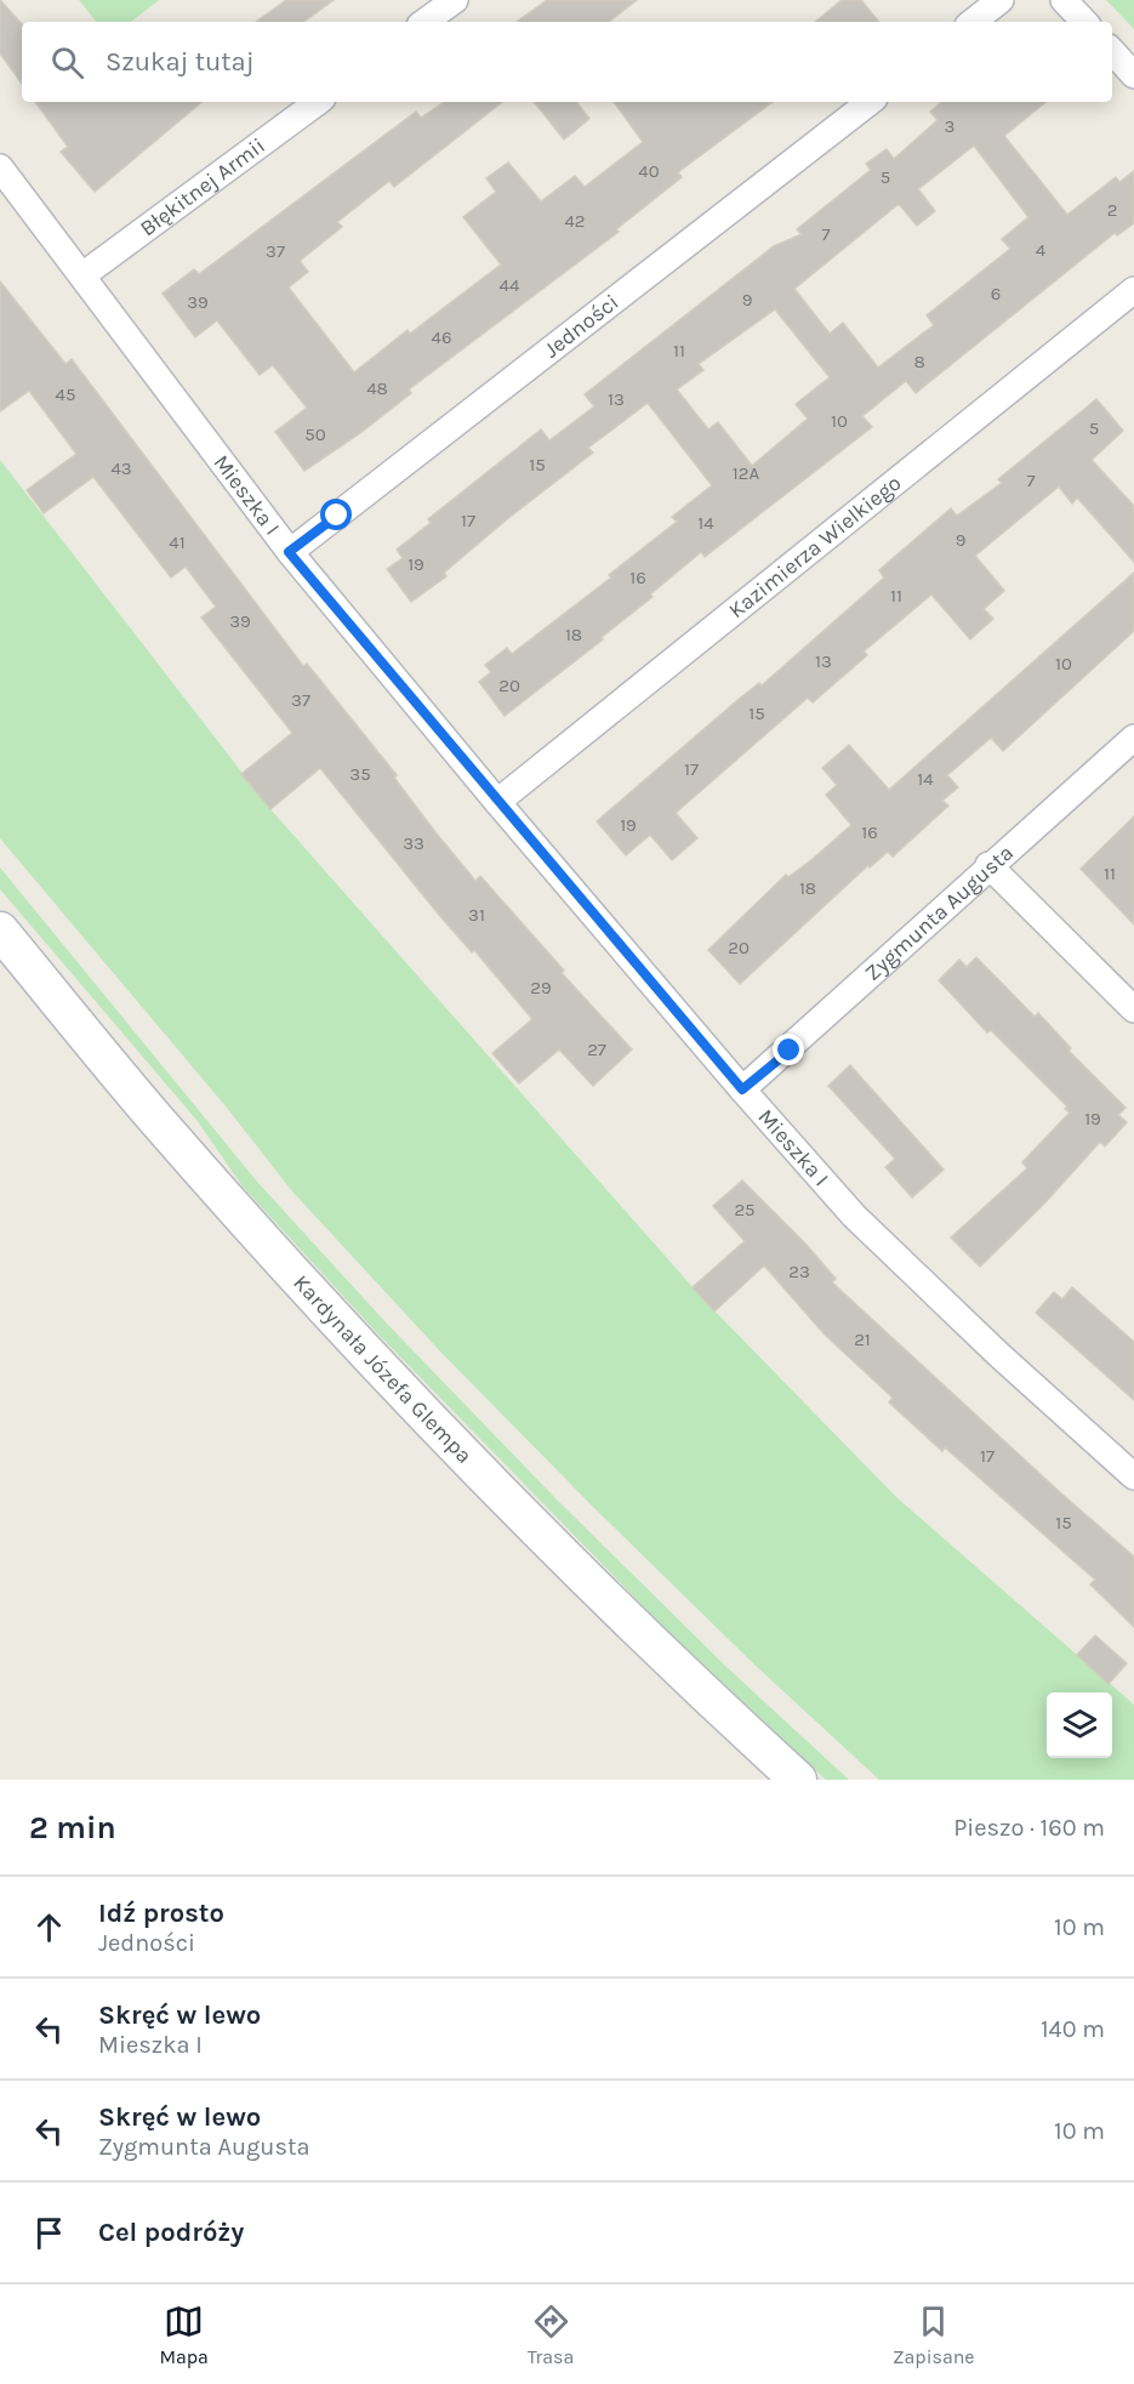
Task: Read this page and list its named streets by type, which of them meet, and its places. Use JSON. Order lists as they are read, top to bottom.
{
  "streets": {
    "main road": ["Kardynała Józefa Glempa"],
    "street": [
      "Błękitnej Armii",
      "Jedności",
      "Mieszka I",
      "Kazimierza Wielkiego",
      "Zygmunta Augusta"
    ]
  },
  "crossings": [
    ["Błękitnej Armii", "Mieszka I"],
    ["Jedności", "Mieszka I"],
    ["Mieszka I", "Kazimierza Wielkiego"],
    ["Mieszka I", "Zygmunta Augusta"]
  ],
  "house_numbers": [
    "3",
    "40",
    "5",
    "2",
    "42",
    "7",
    "4",
    "37",
    "44",
    "6",
    "9",
    "39",
    "46",
    "11",
    "8",
    "48",
    "45",
    "13",
    "10",
    "5",
    "50",
    "15",
    "43",
    "12A",
    "7",
    "17",
    "14",
    "9",
    "41",
    "19",
    "16",
    "11",
    "39",
    "18",
    "13",
    "10",
    "20",
    "37",
    "15",
    "17",
    "35",
    "14",
    "19",
    "16",
    "33",
    "11",
    "18",
    "31",
    "20",
    "29",
    "27",
    "19",
    "25",
    "23",
    "21",
    "17",
    "15"
  ],
  "page": {
    "search": "Szukaj tutaj",
    "heading": ["2 min", "Pieszo · 160 m"],
    "list": [
      ["Idź prosto", "Jedności", "10 m"],
      ["Skręć w lewo", "Mieszka I", "140 m"],
      ["Skręć w lewo", "Zygmunta Augusta", "10 m"],
      "Cel podróży"
    ],
    "nav": ["Mapa", "Trasa", "Zapisane"]
  }
}
